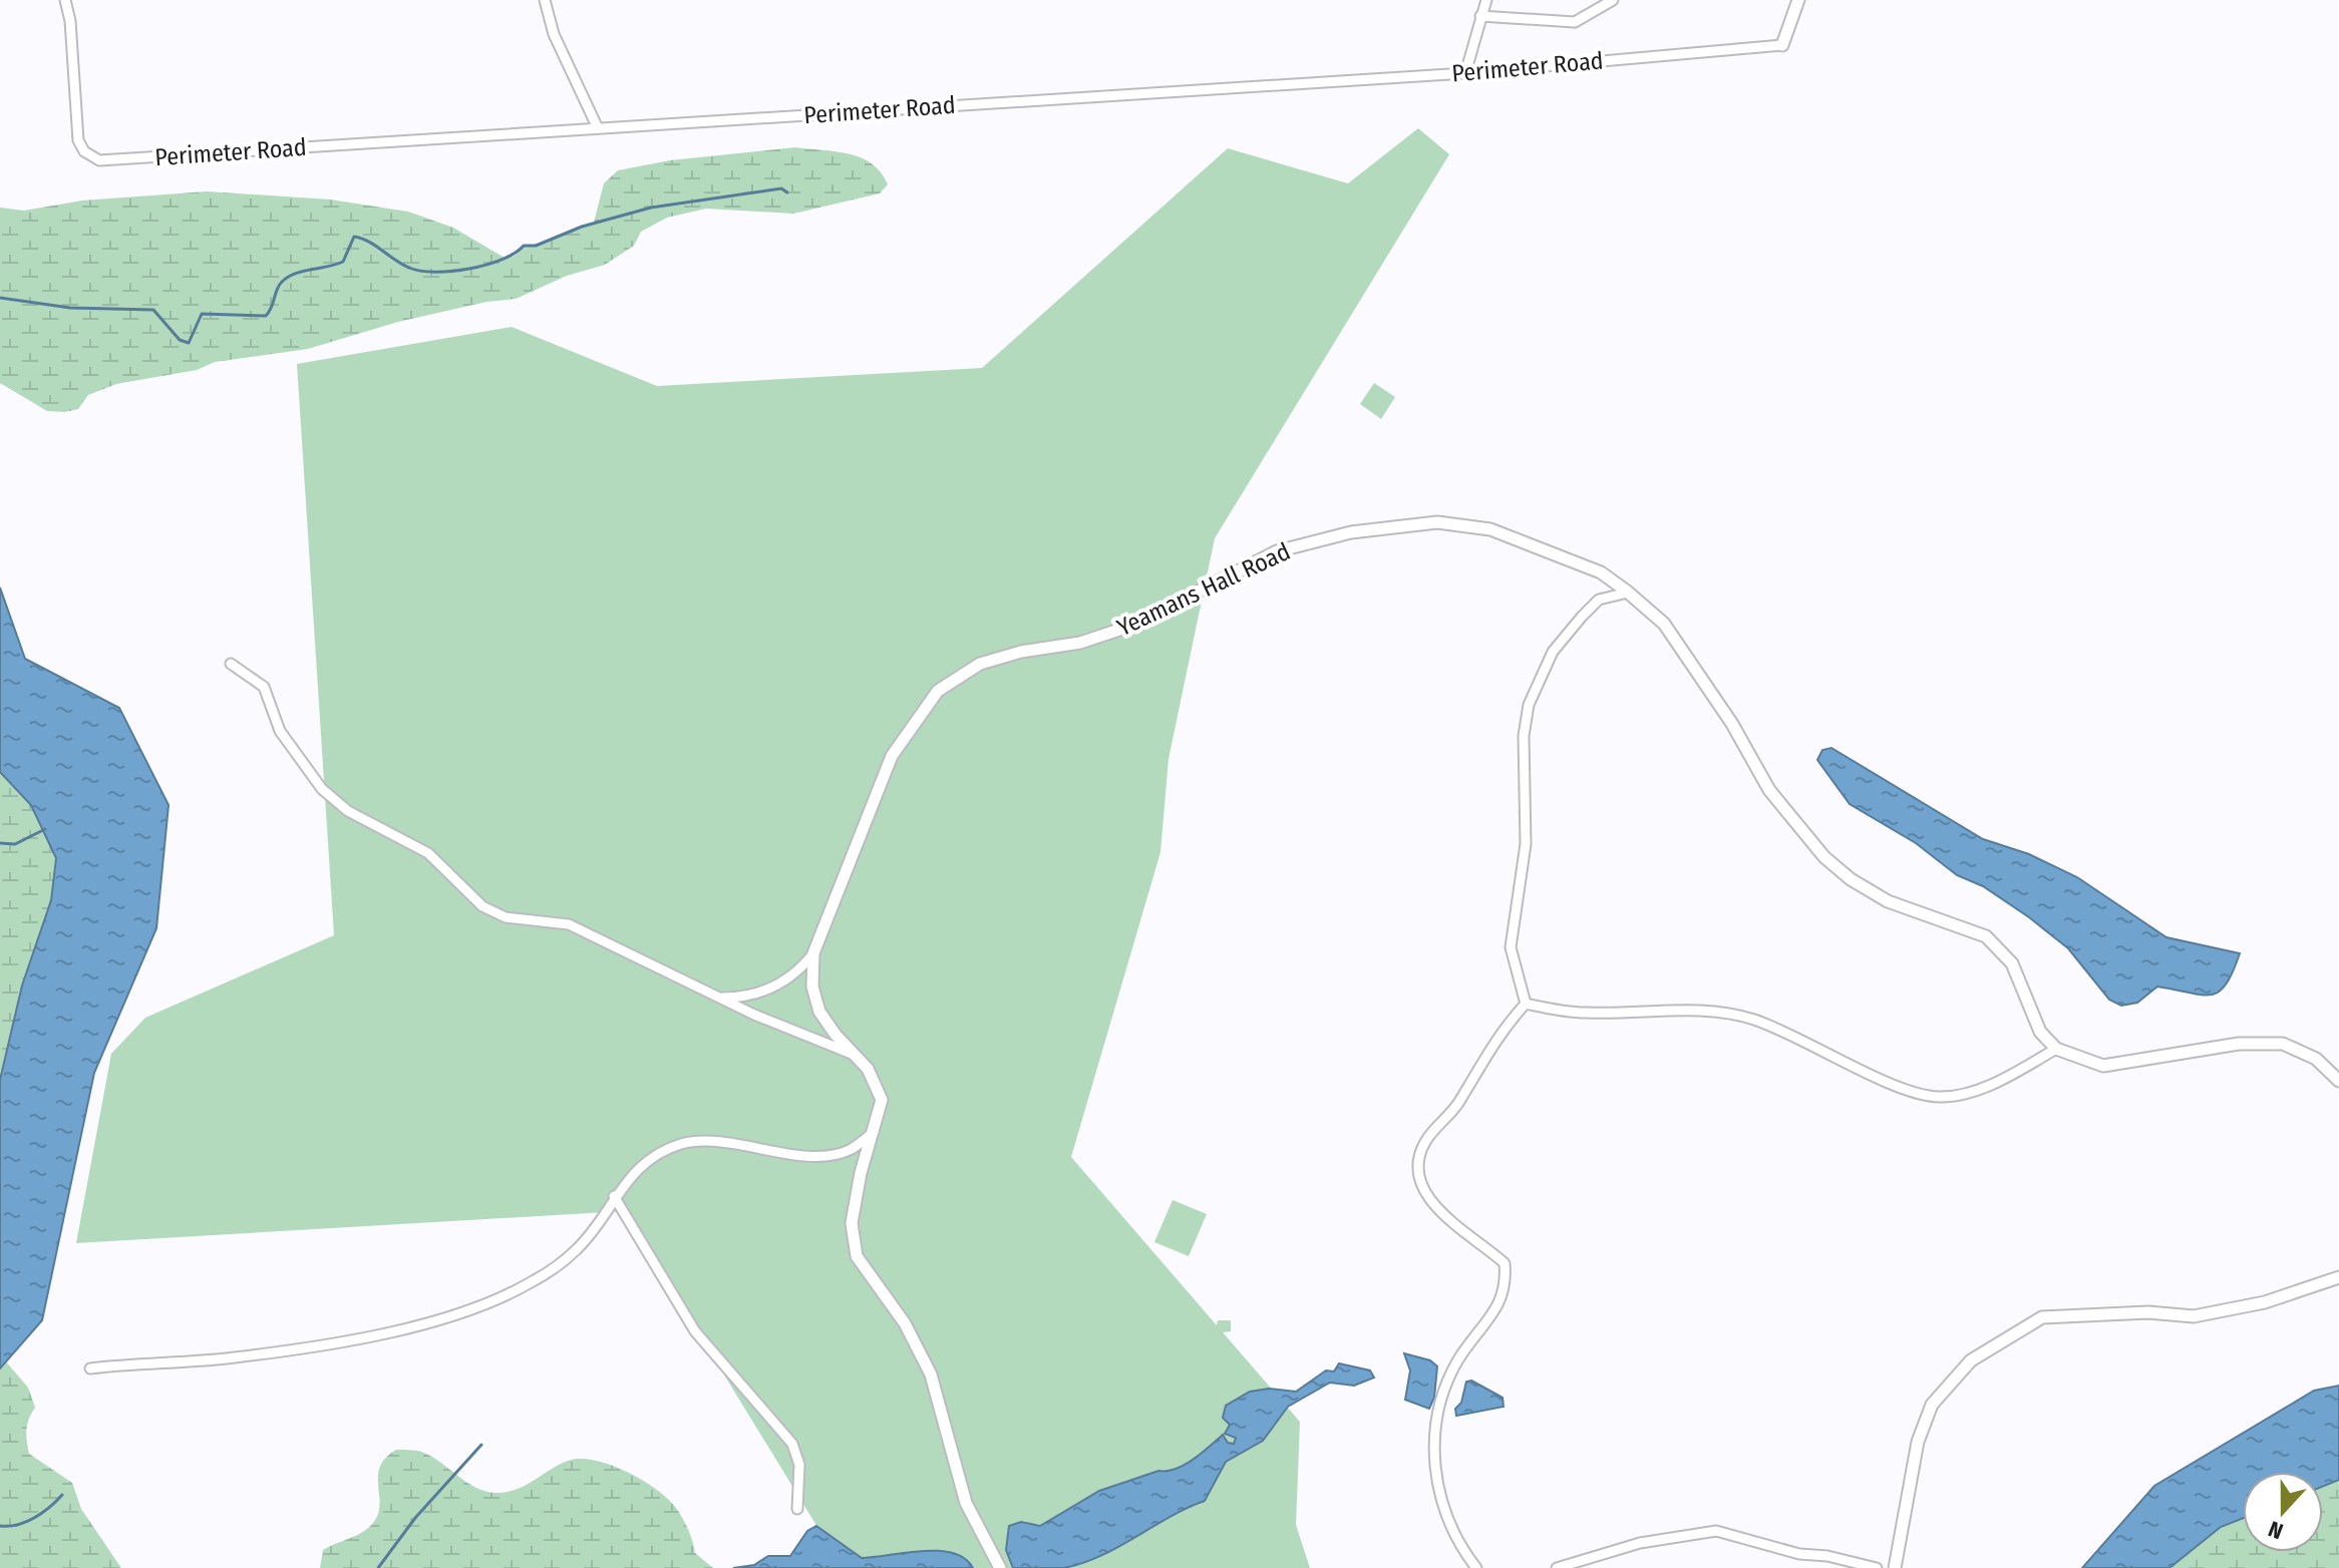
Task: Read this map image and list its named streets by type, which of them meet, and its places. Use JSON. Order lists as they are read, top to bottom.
{
  "streets": {
    "street": ["Perimeter Road", "Yeamans Hall Road"]
  },
  "north": "bottom"
}
